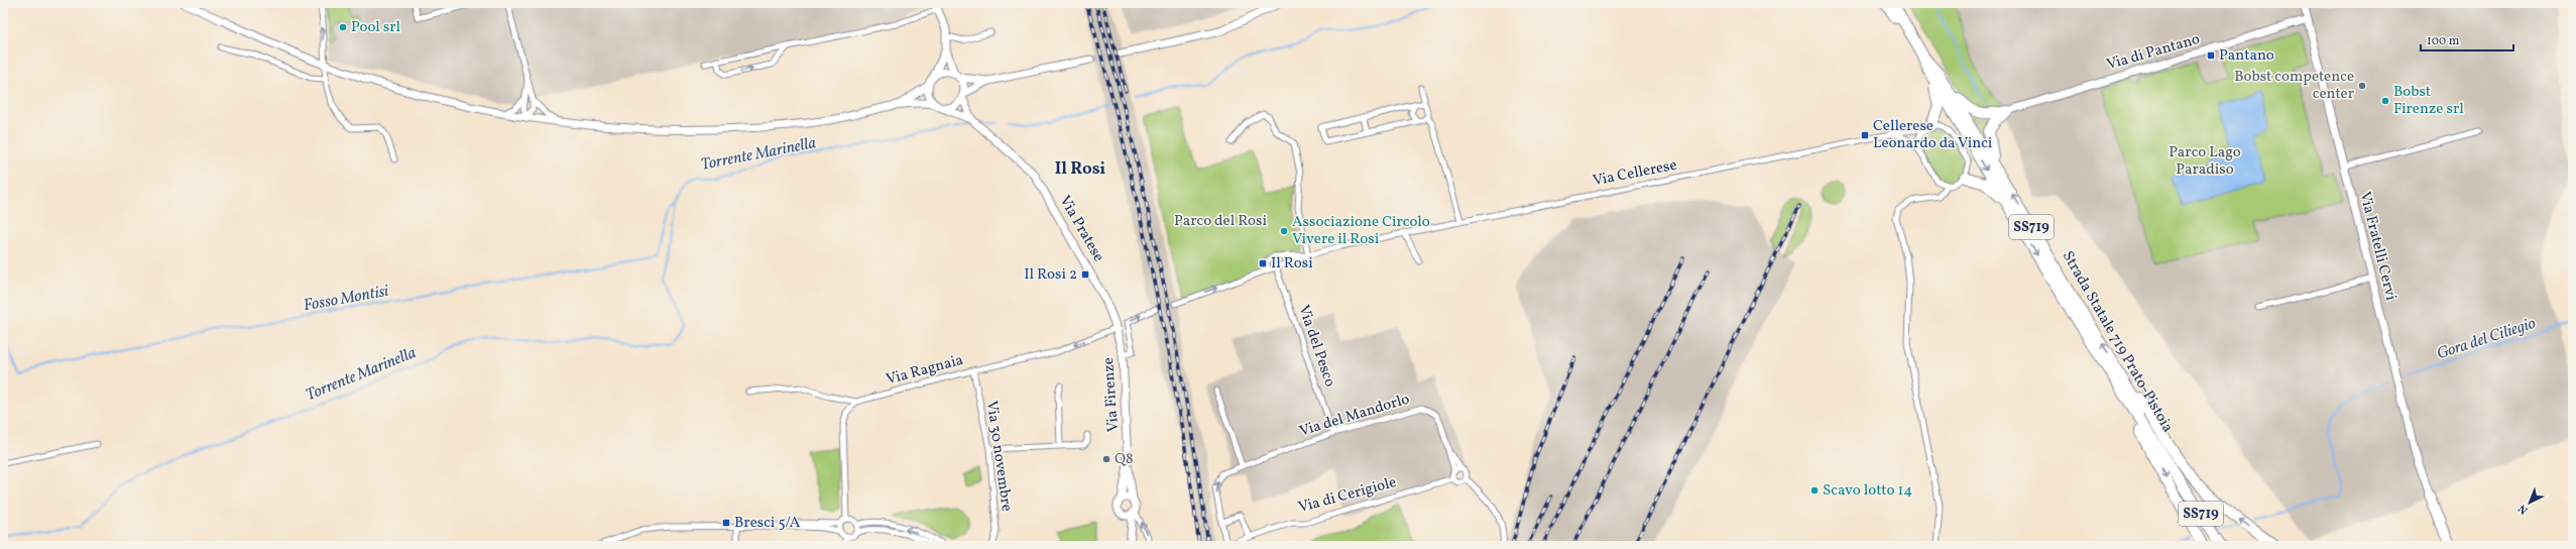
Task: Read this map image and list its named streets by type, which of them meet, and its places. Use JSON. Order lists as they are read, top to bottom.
{
  "streets": {
    "highway": ["SS719", "Strada Statale 719 Prato-Pistoia"],
    "main road": [
      "Via di Pantano",
      "Via Pratese",
      "Via Fratelli Cervi",
      "Via Firenze"
    ],
    "street": [
      "Via Cellerese",
      "Via del Pesco",
      "Via Ragnaia",
      "Via del Mandorlo",
      "Via 30 novembre",
      "Via di Cerigiole"
    ]
  },
  "crossings": [
    ["Via di Pantano", "Via Fratelli Cervi"],
    ["Via Cellerese", "Via del Pesco"],
    ["Via Pratese", "Via Ragnaia"],
    ["Via Pratese", "Via Firenze"],
    ["Via del Pesco", "Via del Mandorlo"],
    ["Via Ragnaia", "Via Firenze"],
    ["Via Ragnaia", "Via 30 novembre"],
    ["Via del Mandorlo", "Via di Cerigiole"]
  ],
  "one_way": ["Via Ragnaia"],
  "districts": ["Il Rosi"],
  "water": ["Torrente Marinella", "Fosso Montisi", "Gora del Ciliegio"],
  "parks": ["Parco Lago Paradiso", "Parco del Rosi"],
  "places": {
    "other": [
      "Pool srl",
      "Bobst competence center",
      "Bobst Firenze srl",
      "Associazione Circolo Vivere il Rosi",
      "Q8",
      "Scavo lotto 14"
    ],
    "transit": [
      "Pantano",
      "Cellerese Leonardo da Vinci",
      "Il Rosi",
      "Il Rosi 2",
      "Bresci 5/A"
    ]
  },
  "scale_bar": "100 m",
  "north": "bottom left"
}
